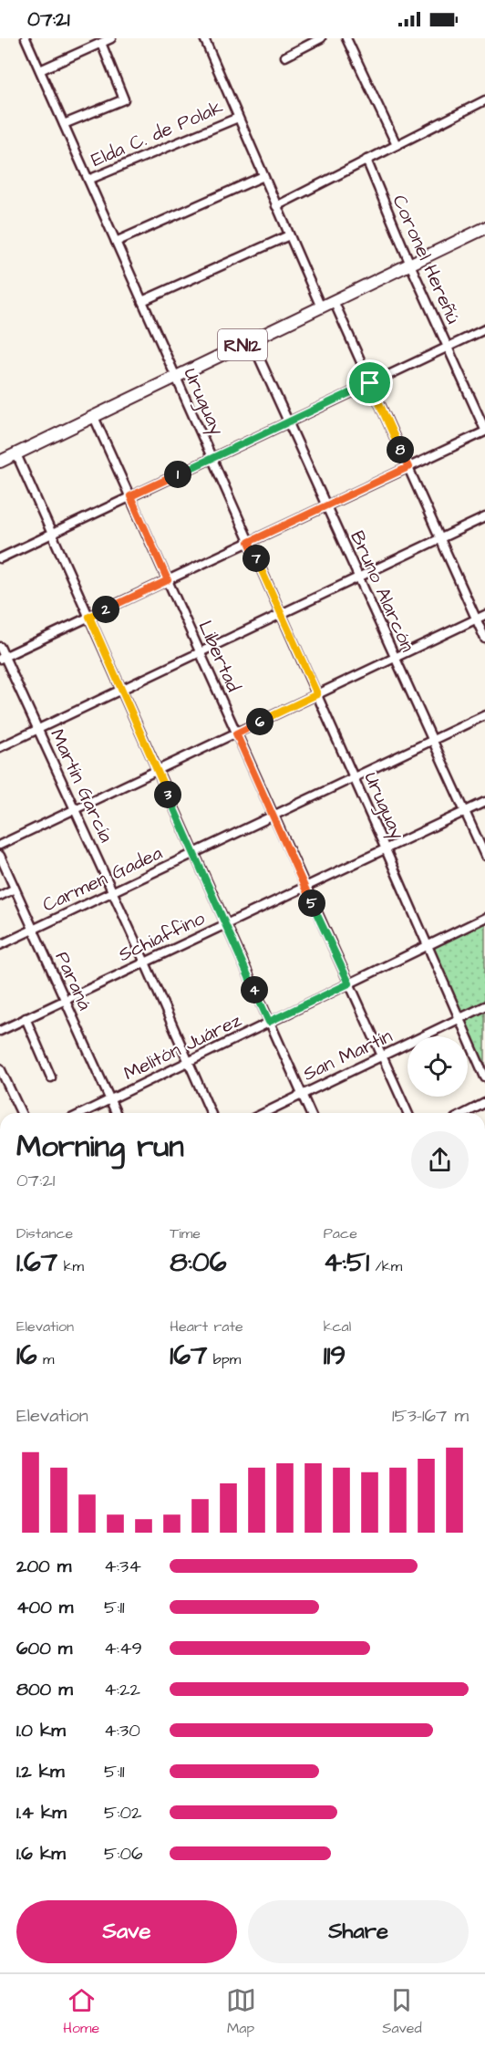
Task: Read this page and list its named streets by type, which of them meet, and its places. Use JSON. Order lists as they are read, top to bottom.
{
  "streets": {
    "highway": ["RN12"],
    "street": [
      "Elda C. de Polak",
      "Coronel Hereñú",
      "Uruguay",
      "Bruno Alarcón",
      "Libertad",
      "Martín García",
      "Carmen Gadea",
      "Schiaffino",
      "Paraná",
      "Melitón Juárez",
      "San Martín"
    ]
  },
  "crossings": [
    ["Elda C. de Polak", "Uruguay"],
    ["Coronel Hereñú", "RN12"],
    ["RN12", "Uruguay"],
    ["RN12", "Bruno Alarcón"],
    ["RN12", "Libertad"],
    ["Uruguay", "Carmen Gadea"],
    ["Uruguay", "Schiaffino"],
    ["Uruguay", "Melitón Juárez"],
    ["Uruguay", "San Martín"],
    ["Bruno Alarcón", "Carmen Gadea"],
    ["Bruno Alarcón", "Schiaffino"],
    ["Libertad", "Carmen Gadea"],
    ["Libertad", "Schiaffino"],
    ["Libertad", "Melitón Juárez"],
    ["Libertad", "San Martín"],
    ["Martín García", "Carmen Gadea"],
    ["Martín García", "Schiaffino"],
    ["Martín García", "Melitón Juárez"],
    ["Carmen Gadea", "Paraná"],
    ["Schiaffino", "Paraná"],
    ["Paraná", "Melitón Juárez"]
  ],
  "page": {
    "status": "07:21",
    "pins": [
      "8",
      "1",
      "7",
      "2",
      "6",
      "3",
      "5",
      "4"
    ],
    "heading": ["Morning run", "07:21"],
    "stats": [
      ["Distance", "1.67 km"],
      ["Time", "8:06"],
      ["Pace", "4:51 /km"],
      ["Elevation", "16 m"],
      ["Heart rate", "167 bpm"],
      ["kcal", "119"]
    ],
    "chart": ["Elevation", "153–167 m"],
    "list": [
      {
        "name": "200 m",
        "note": "4:34"
      },
      {
        "name": "400 m",
        "note": "5:11"
      },
      {
        "name": "600 m",
        "note": "4:49"
      },
      {
        "name": "800 m",
        "note": "4:22"
      },
      {
        "name": "1.0 km",
        "note": "4:30"
      },
      {
        "name": "1.2 km",
        "note": "5:11"
      },
      {
        "name": "1.4 km",
        "note": "5:02"
      },
      {
        "name": "1.6 km",
        "note": "5:06"
      }
    ],
    "buttons": ["Save", "Share"],
    "tabs": ["Home", "Map", "Saved"]
  }
}
